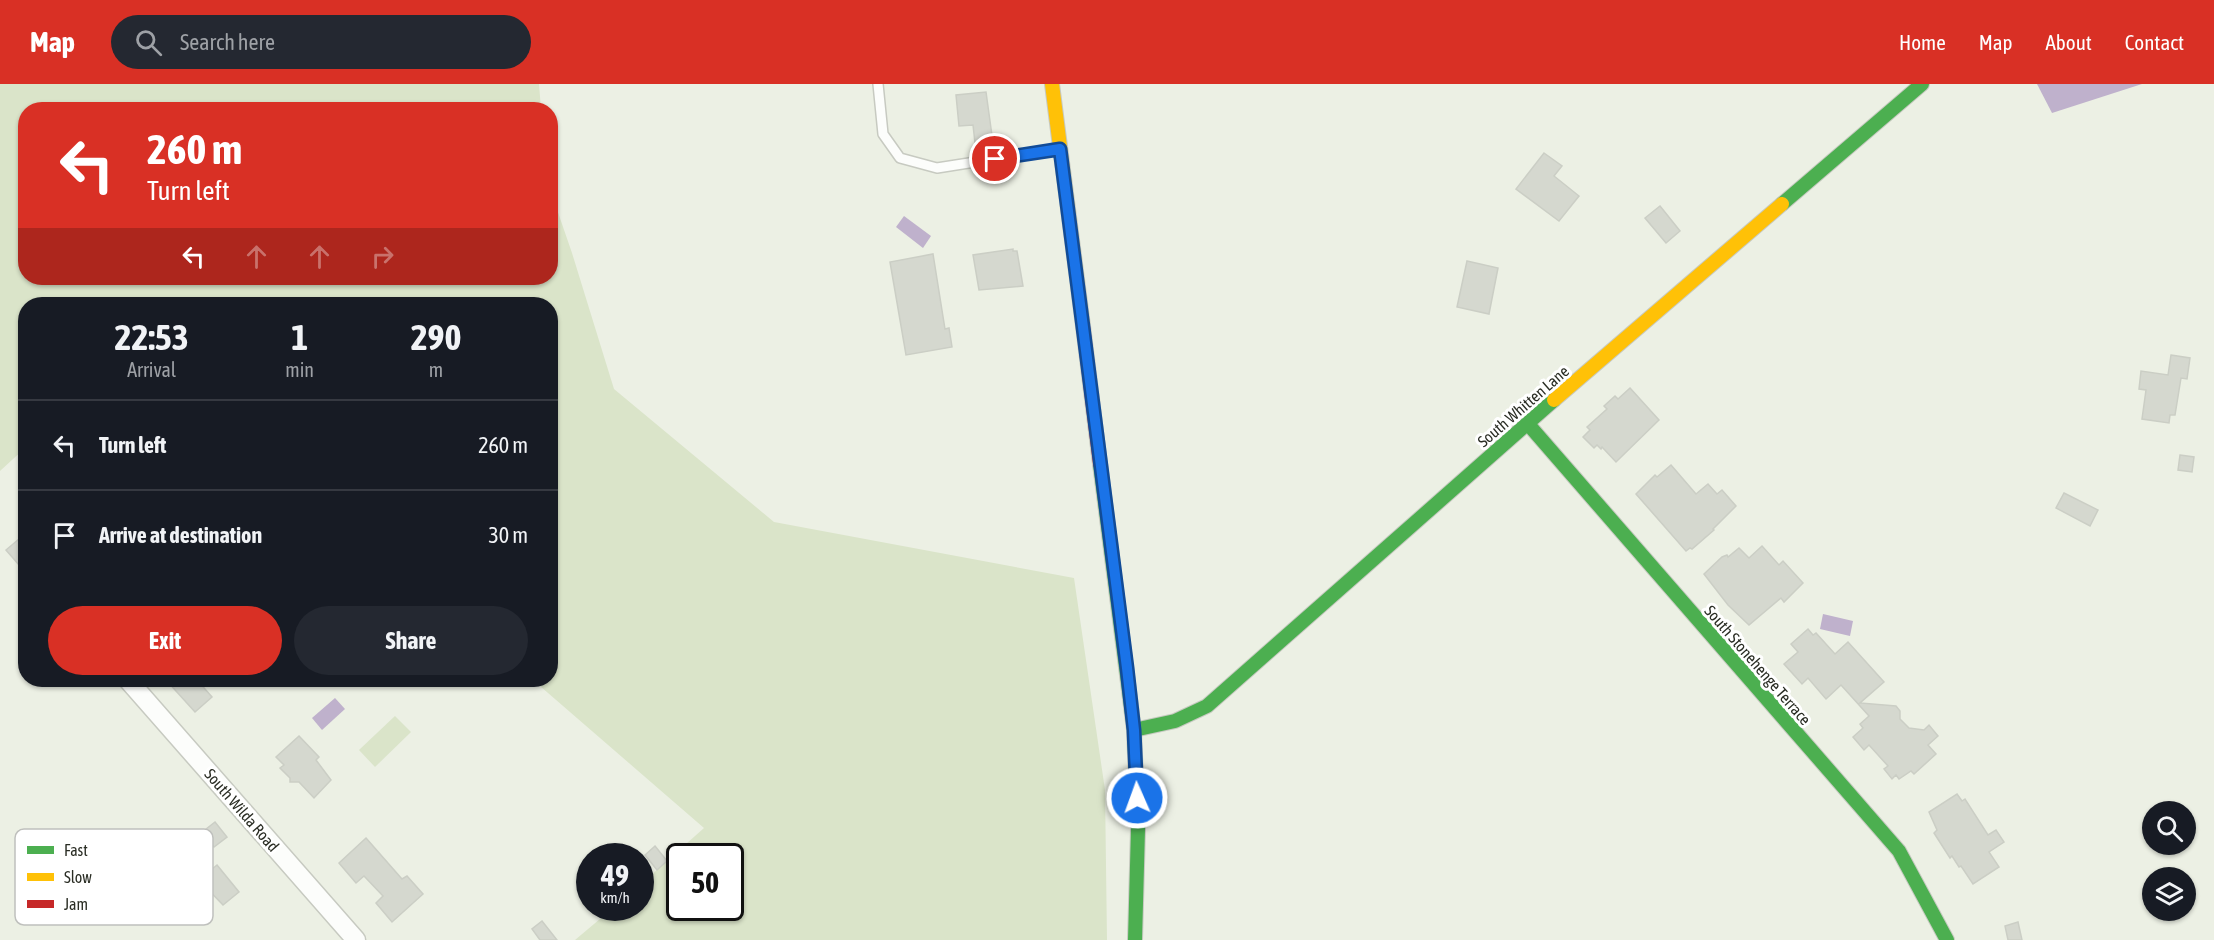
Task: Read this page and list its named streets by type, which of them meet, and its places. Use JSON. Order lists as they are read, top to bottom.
{
  "streets": {
    "street": ["South Whitten Lane", "South Stonehenge Terrace", "South Wilda Road"]
  },
  "crossings": [
    ["South Whitten Lane", "South Stonehenge Terrace"]
  ],
  "legend": ["Fast", "Slow", "Jam"],
  "page": {
    "header": "Map",
    "search": "Search here",
    "nav": [
      "Home",
      "Map",
      "About",
      "Contact"
    ],
    "turn": ["260 m", "Turn left"],
    "eta": [
      "22:53",
      "Arrival",
      "1",
      "min",
      "290",
      "m"
    ],
    "list": [
      {
        "name": "Turn left",
        "value": "260 m"
      },
      {
        "name": "Arrive at destination",
        "value": "30 m"
      }
    ],
    "buttons": ["Exit", "Share"],
    "speed": "49 km/h",
    "limit": "50"
  }
}
